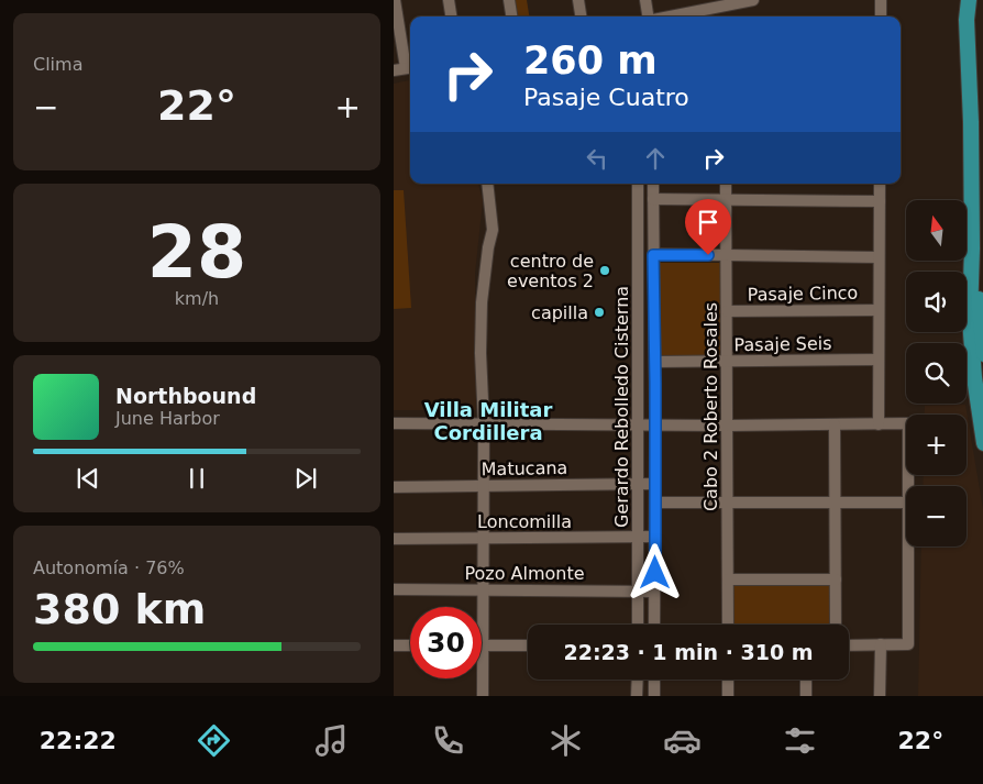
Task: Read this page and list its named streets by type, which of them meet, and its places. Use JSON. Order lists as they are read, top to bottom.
{
  "streets": {
    "street": [
      "Pasaje Cinco",
      "Pasaje Seis",
      "Gerardo Rebolledo Cisterna",
      "Cabo 2 Roberto Rosales",
      "Matucana",
      "Loncomilla",
      "Pozo Almonte"
    ]
  },
  "crossings": [
    ["Pasaje Cinco", "Cabo 2 Roberto Rosales"],
    ["Pasaje Seis", "Gerardo Rebolledo Cisterna"],
    ["Pasaje Seis", "Cabo 2 Roberto Rosales"],
    ["Gerardo Rebolledo Cisterna", "Matucana"],
    ["Gerardo Rebolledo Cisterna", "Loncomilla"],
    ["Gerardo Rebolledo Cisterna", "Pozo Almonte"]
  ],
  "districts": ["Villa Militar Cordillera"],
  "places": ["centro de eventos 2", "capilla"],
  "north": "top",
  "page": {
    "tile": [
      "Clima",
      ["28", "km/h"],
      ["Autonomía · 76%", "380 km"]
    ],
    "turn": ["260 m", "Pasaje Cuatro"],
    "heat": ["−", "22°", "+"],
    "map_buttons": ["+", "−"],
    "song": ["Northbound", "June Harbor"],
    "limit": "30",
    "trip": "22:23 · 1 min · 310 m",
    "tabs": ["22:22", "22°"]
  }
}
